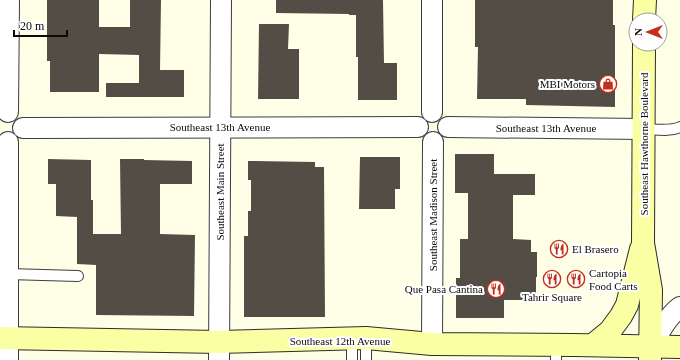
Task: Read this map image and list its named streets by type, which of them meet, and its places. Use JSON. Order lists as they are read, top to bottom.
{
  "streets": {
    "main road": ["Southeast Hawthorne Boulevard", "Southeast 12th Avenue"],
    "street": ["Southeast 13th Avenue", "Southeast Main Street", "Southeast Madison Street"]
  },
  "crossings": [
    ["Southeast 13th Avenue", "Southeast Hawthorne Boulevard"],
    ["Southeast 13th Avenue", "Southeast Main Street"],
    ["Southeast 13th Avenue", "Southeast Madison Street"],
    ["Southeast Hawthorne Boulevard", "Southeast 12th Avenue"],
    ["Southeast Main Street", "Southeast 12th Avenue"],
    ["Southeast Madison Street", "Southeast 12th Avenue"]
  ],
  "places": {
    "shop": ["MBI Motors"],
    "restaurant": [
      "El Brasero",
      "Tahrir Square",
      "Cartopia Food Carts",
      "Que Pasa Cantina"
    ]
  },
  "scale_bar": "20 m",
  "north": "left"
}
